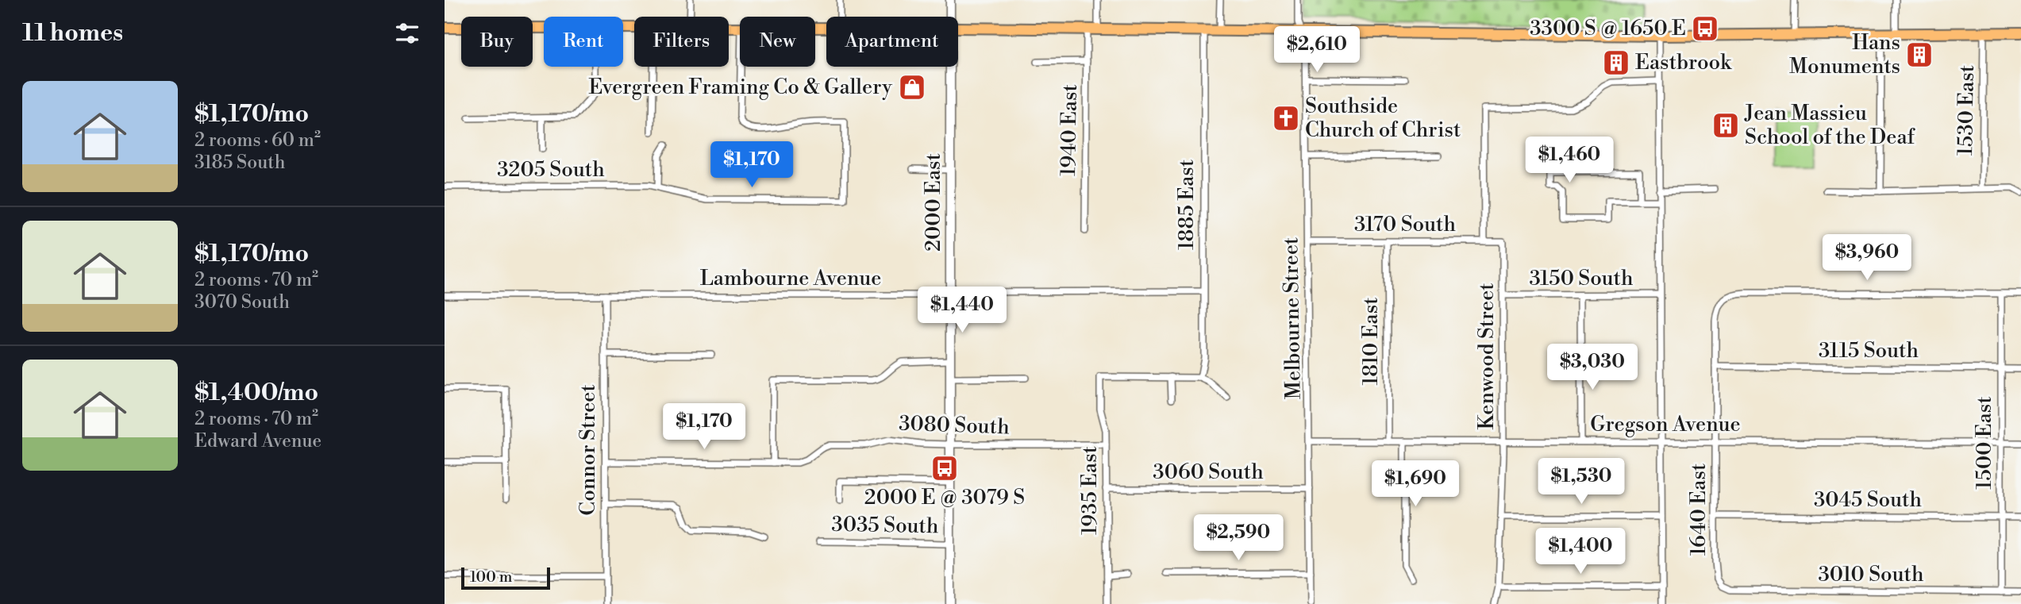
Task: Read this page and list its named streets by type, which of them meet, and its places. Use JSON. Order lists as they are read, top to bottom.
{
  "streets": {
    "street": [
      "1530 East",
      "1940 East",
      "3205 South",
      "2000 East",
      "1885 East",
      "3170 South",
      "Lambourne Avenue",
      "3150 South",
      "Melbourne Street",
      "1810 East",
      "3115 South",
      "Kenwood Street",
      "Gregson Avenue",
      "3080 South",
      "1500 East",
      "Connor Street",
      "3060 South",
      "1935 East",
      "3045 South",
      "1640 East",
      "3035 South",
      "3010 South"
    ]
  },
  "crossings": [
    ["2000 East", "Lambourne Avenue"],
    ["2000 East", "3080 South"],
    ["2000 East", "3035 South"],
    ["1885 East", "Lambourne Avenue"],
    ["3170 South", "Melbourne Street"],
    ["3170 South", "1810 East"],
    ["3170 South", "Kenwood Street"],
    ["Lambourne Avenue", "Connor Street"],
    ["3150 South", "Kenwood Street"],
    ["Melbourne Street", "Gregson Avenue"],
    ["Melbourne Street", "3060 South"],
    ["1810 East", "Gregson Avenue"],
    ["3115 South", "1500 East"],
    ["3115 South", "1640 East"],
    ["Kenwood Street", "Gregson Avenue"],
    ["Gregson Avenue", "1500 East"],
    ["Gregson Avenue", "1640 East"],
    ["3080 South", "1935 East"],
    ["1500 East", "3045 South"],
    ["1500 East", "1640 East"],
    ["1500 East", "3010 South"],
    ["3060 South", "1935 East"],
    ["3045 South", "1640 East"],
    ["1640 East", "3010 South"]
  ],
  "places": {
    "bus stop": ["3300 S @ 1650 E", "2000 E @ 3079 S"],
    "building": ["Hans Monuments", "Eastbrook", "Jean Massieu School of the Deaf"],
    "shop": ["Evergreen Framing Co & Gallery"],
    "church": ["Southside Church of Christ"]
  },
  "scale_bar": "100 m",
  "page": {
    "heading": "11 homes",
    "chip": [
      "Buy",
      "Rent",
      "Filters",
      "New",
      "Apartment"
    ],
    "price": [
      "$2,610",
      "$1,460",
      "$1,170",
      "$3,960",
      "$1,440",
      "$3,030",
      "$1,170",
      "$1,530",
      "$1,690",
      "$2,590",
      "$1,400"
    ],
    "list": [
      {
        "name": "$1,170/mo",
        "note": "2 rooms · 60 m² · 3185 South"
      },
      {
        "name": "$1,170/mo",
        "note": "2 rooms · 70 m² · 3070 South"
      },
      {
        "name": "$1,400/mo",
        "note": "2 rooms · 70 m² · Edward Avenue"
      }
    ],
    "scale": "100 m"
  }
}
